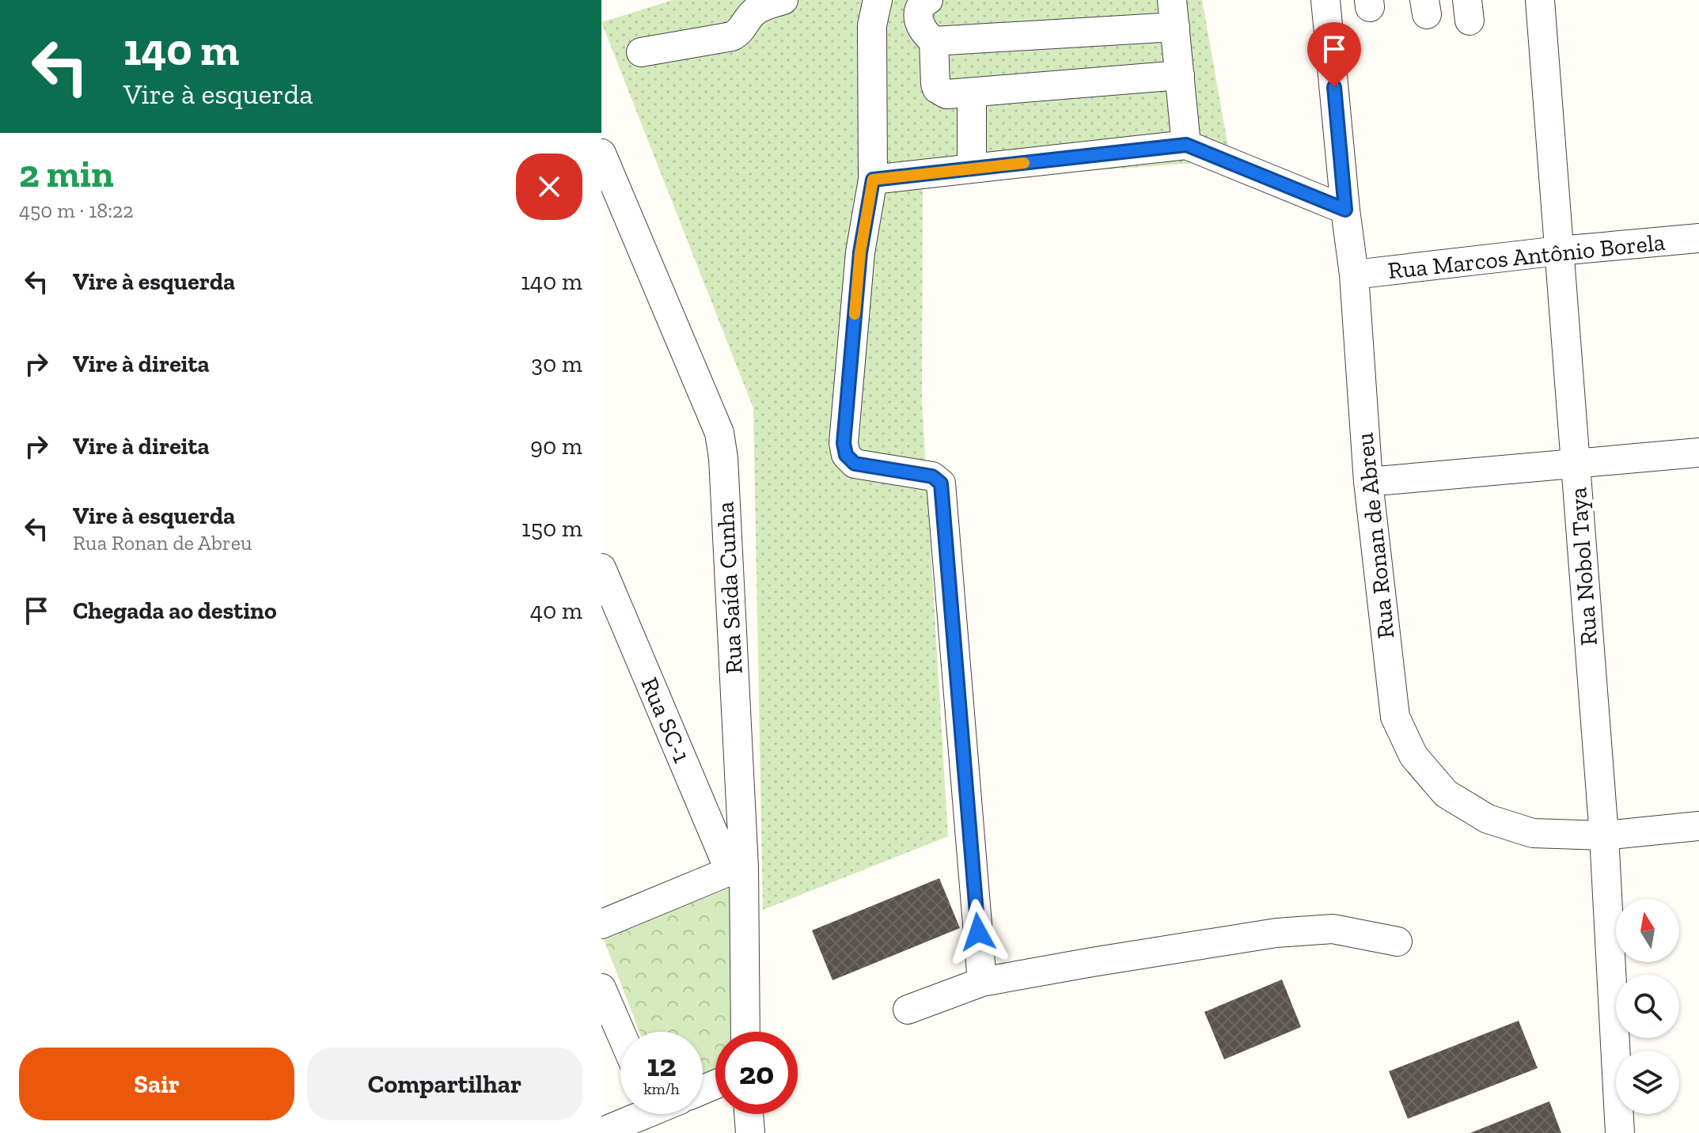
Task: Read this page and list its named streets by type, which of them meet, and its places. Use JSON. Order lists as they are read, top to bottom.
{
  "streets": {
    "street": [
      "Rua Marcos Antônio Borela",
      "Rua Ronan de Abreu",
      "Rua Nobol Taya",
      "Rua Saída Cunha",
      "Rua SC-1"
    ]
  },
  "crossings": [
    ["Rua Marcos Antônio Borela", "Rua Ronan de Abreu"],
    ["Rua Marcos Antônio Borela", "Rua Nobol Taya"],
    ["Rua Ronan de Abreu", "Rua Nobol Taya"],
    ["Rua Saída Cunha", "Rua SC-1"]
  ],
  "north": "top",
  "page": {
    "turn": ["140 m", "Vire à esquerda"],
    "heading": ["2 min", "450 m · 18:22"],
    "list": [
      {
        "name": "Vire à esquerda",
        "value": "140 m"
      },
      {
        "name": "Vire à direita",
        "value": "30 m"
      },
      {
        "name": "Vire à direita",
        "value": "90 m"
      },
      {
        "name": "Vire à esquerda",
        "note": "Rua Ronan de Abreu",
        "value": "150 m"
      },
      {
        "name": "Chegada ao destino",
        "value": "40 m"
      }
    ],
    "speed": "12 km/h",
    "limit": "20",
    "buttons": ["Sair", "Compartilhar"]
  }
}
